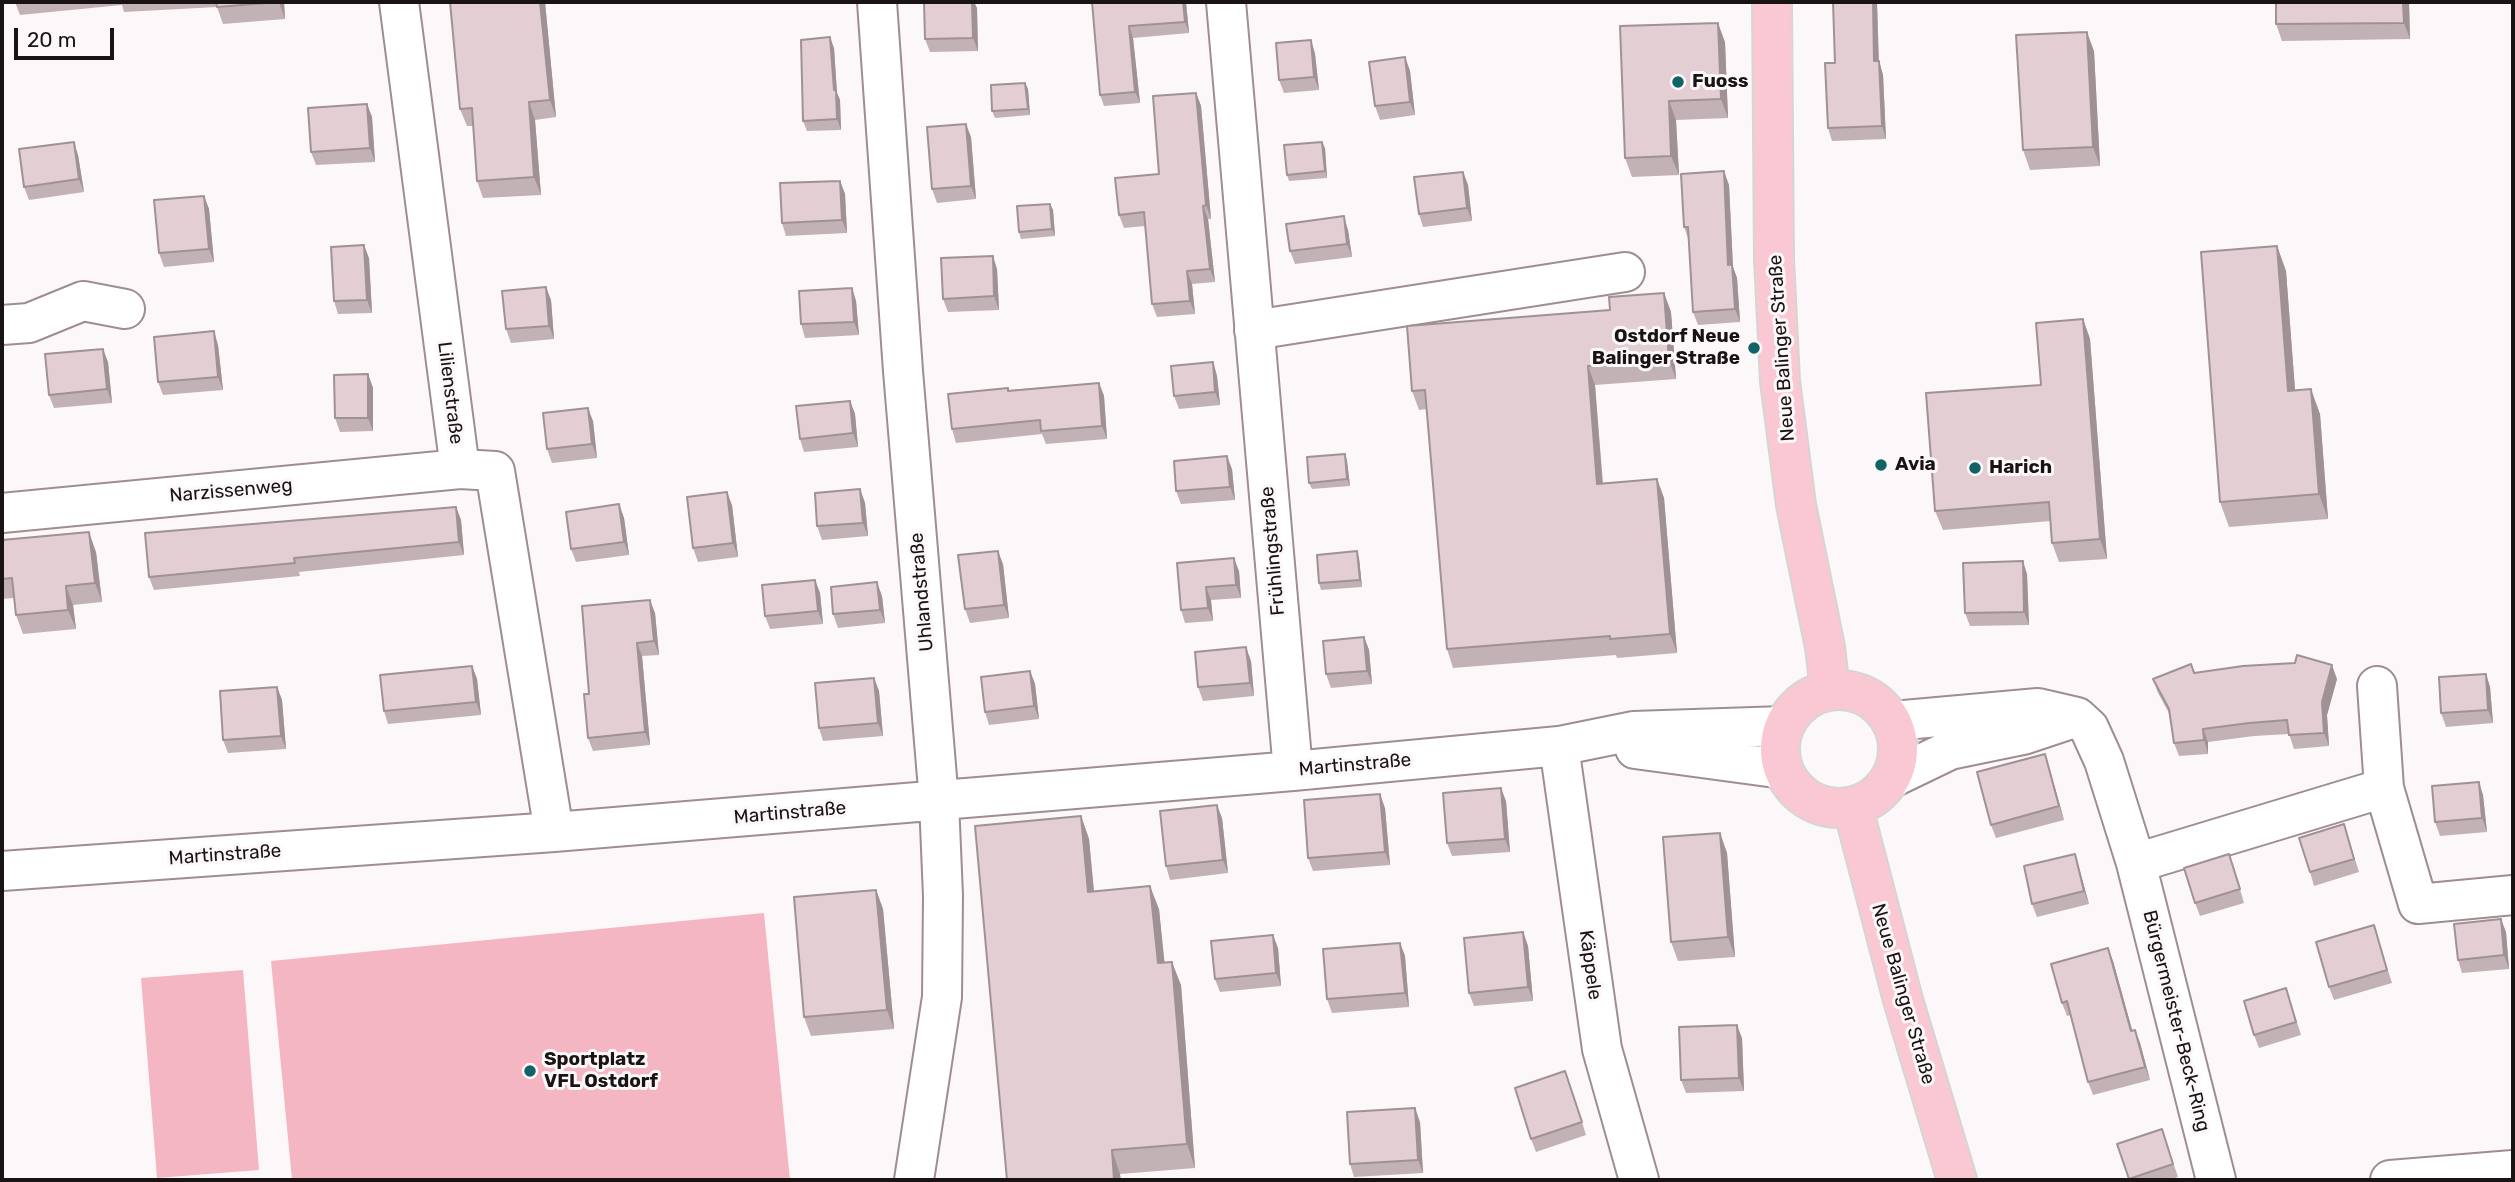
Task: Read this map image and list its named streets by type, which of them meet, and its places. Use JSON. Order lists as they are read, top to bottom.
{
  "streets": {
    "main road": ["Neue Balinger Straße"],
    "street": [
      "Lilienstraße",
      "Narzissenweg",
      "Frühlingstraße",
      "Uhlandstraße",
      "Martinstraße",
      "Käppele",
      "Bürgermeister-Beck-Ring"
    ]
  },
  "crossings": [
    ["Neue Balinger Straße", "Martinstraße"],
    ["Lilienstraße", "Narzissenweg"],
    ["Lilienstraße", "Martinstraße"],
    ["Frühlingstraße", "Martinstraße"],
    ["Uhlandstraße", "Martinstraße"],
    ["Martinstraße", "Käppele"]
  ],
  "places": [
    "Fuoss",
    "Ostdorf Neue Balinger Straße",
    "Avia",
    "Harich",
    "Sportplatz VFL Ostdorf"
  ],
  "scale_bar": "20 m"
}
